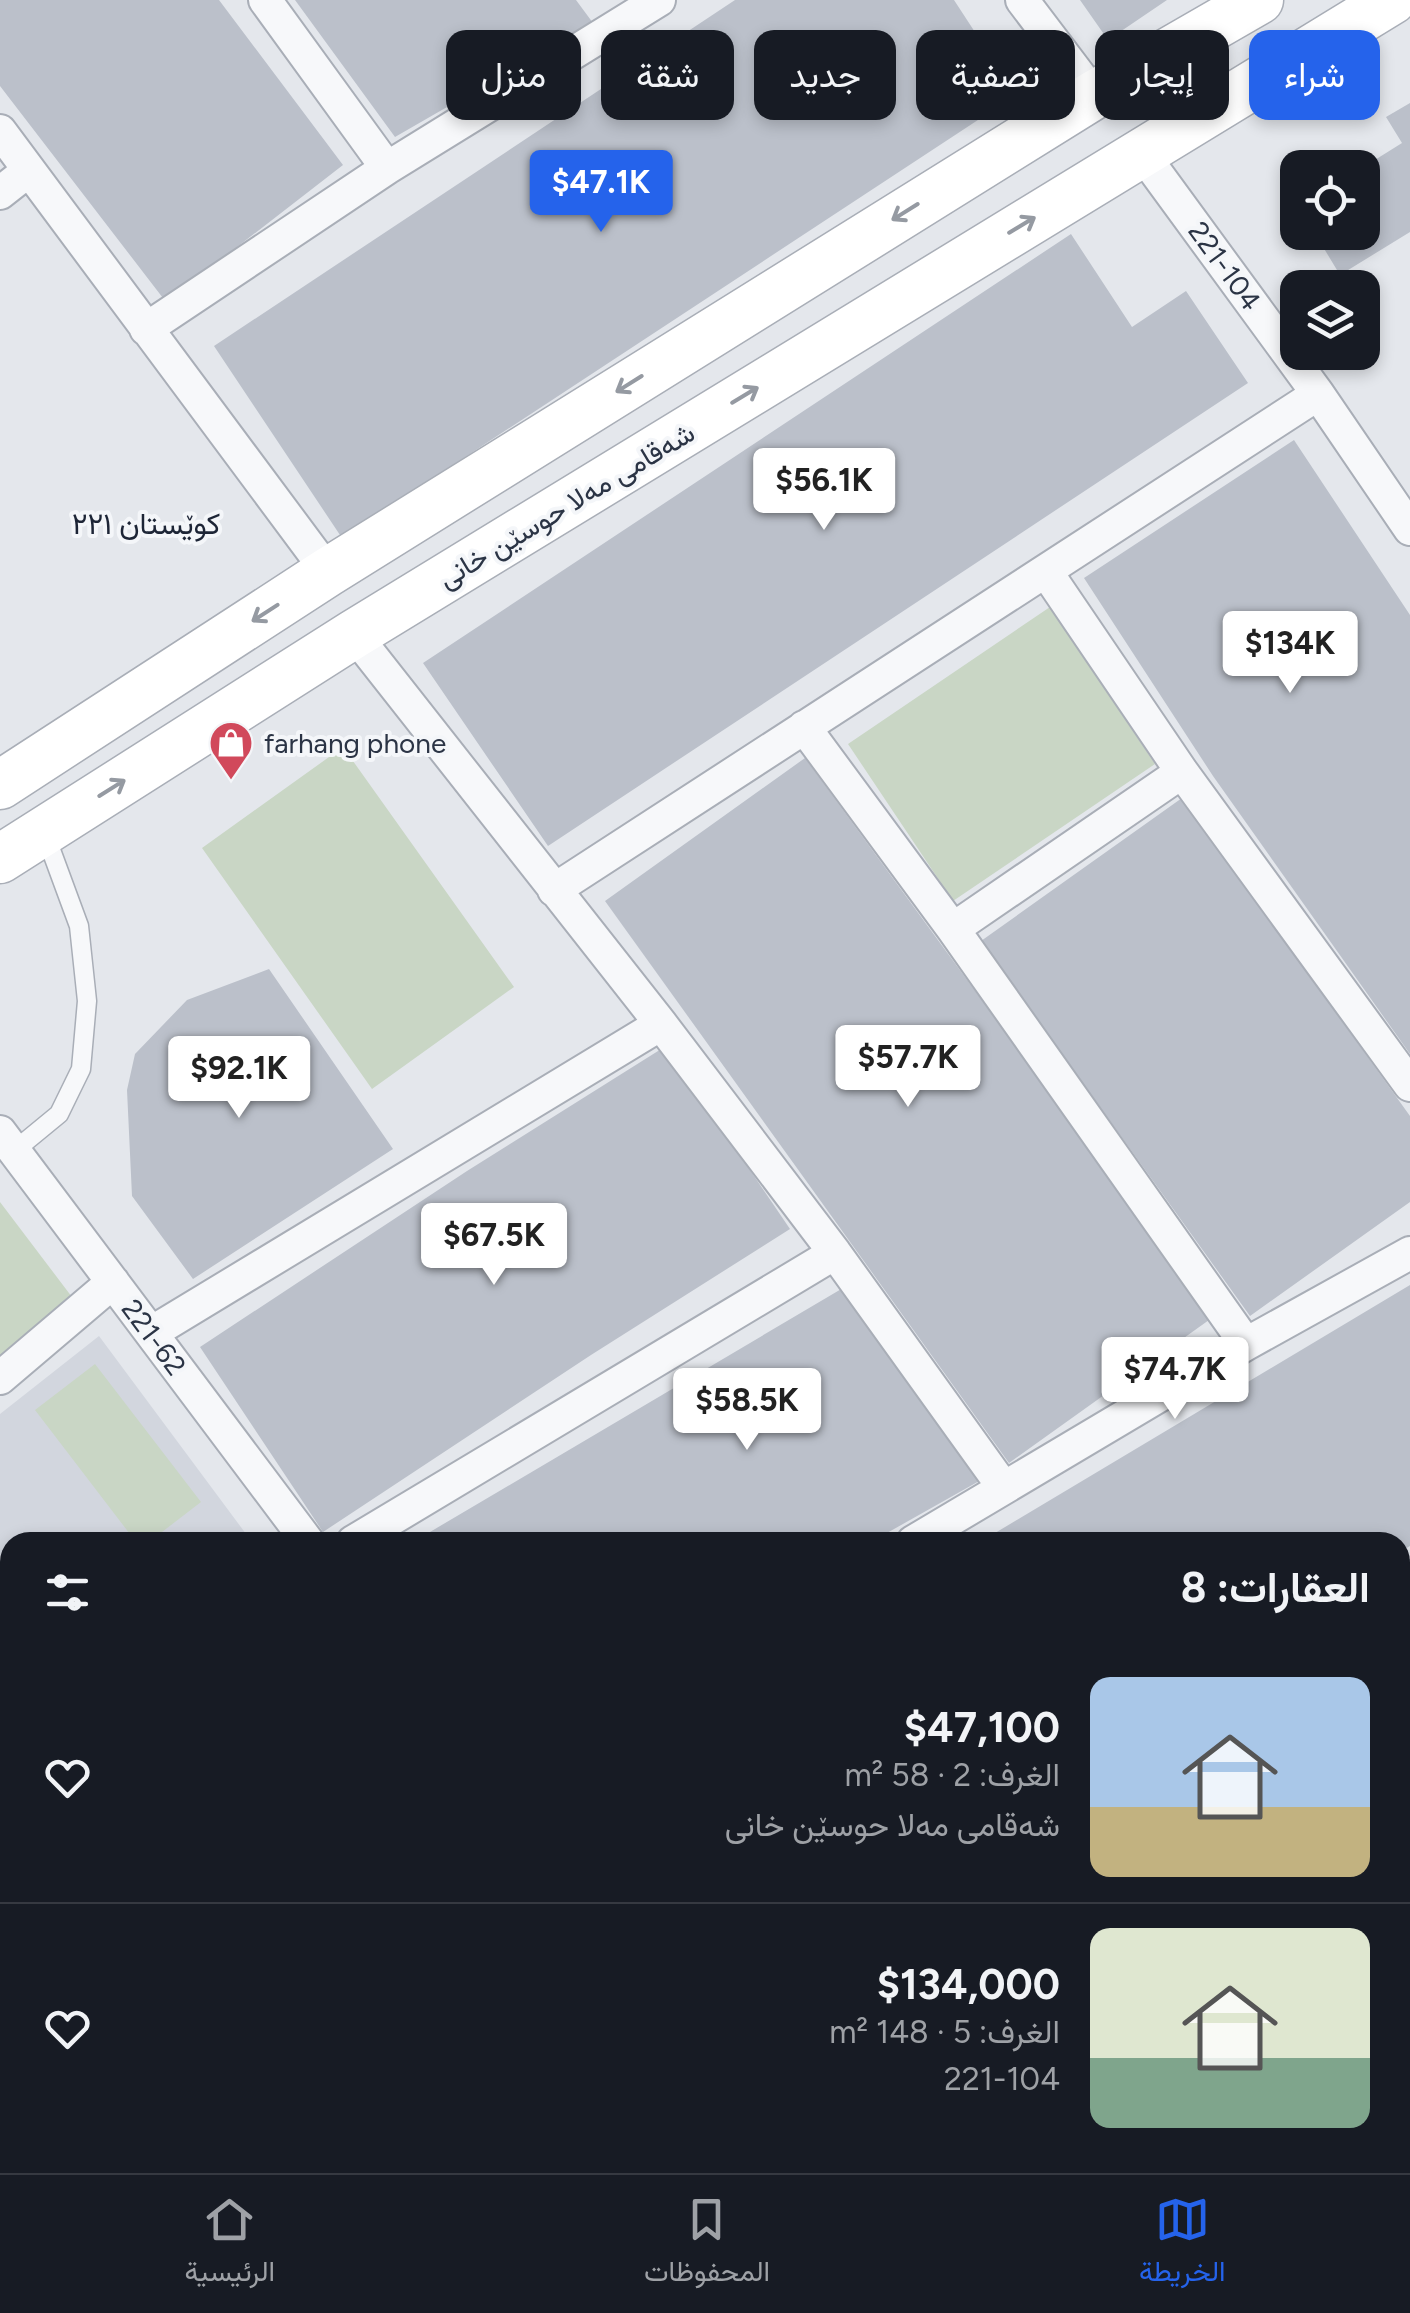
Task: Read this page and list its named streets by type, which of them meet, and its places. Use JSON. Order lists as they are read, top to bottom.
{
  "streets": {
    "street": ["221-104", "شەقامی مەلا حوسێن خانی", "221-62"]
  },
  "crossings": [
    ["221-104", "شەقامی مەلا حوسێن خانی"]
  ],
  "districts": ["کوێستان ٢٢١"],
  "places": {
    "shop": ["farhang phone"]
  },
  "page": {
    "chip": [
      "شراء",
      "إيجار",
      "تصفية",
      "جديد",
      "شقة",
      "منزل"
    ],
    "price": [
      "$47.1K",
      "$56.1K",
      "$134K",
      "$57.7K",
      "$92.1K",
      "$67.5K",
      "$74.7K",
      "$58.5K"
    ],
    "heading": "العقارات: 8",
    "list": [
      {
        "name": "$47,100",
        "note": "الغرف: 2 · 58 m² · شەقامی مەلا حوسێن خانی"
      },
      {
        "name": "$134,000",
        "note": "الغرف: 5 · 148 m² · 221-104"
      }
    ],
    "tabs": ["الخريطة", "المحفوظات", "الرئيسية"]
  }
}
